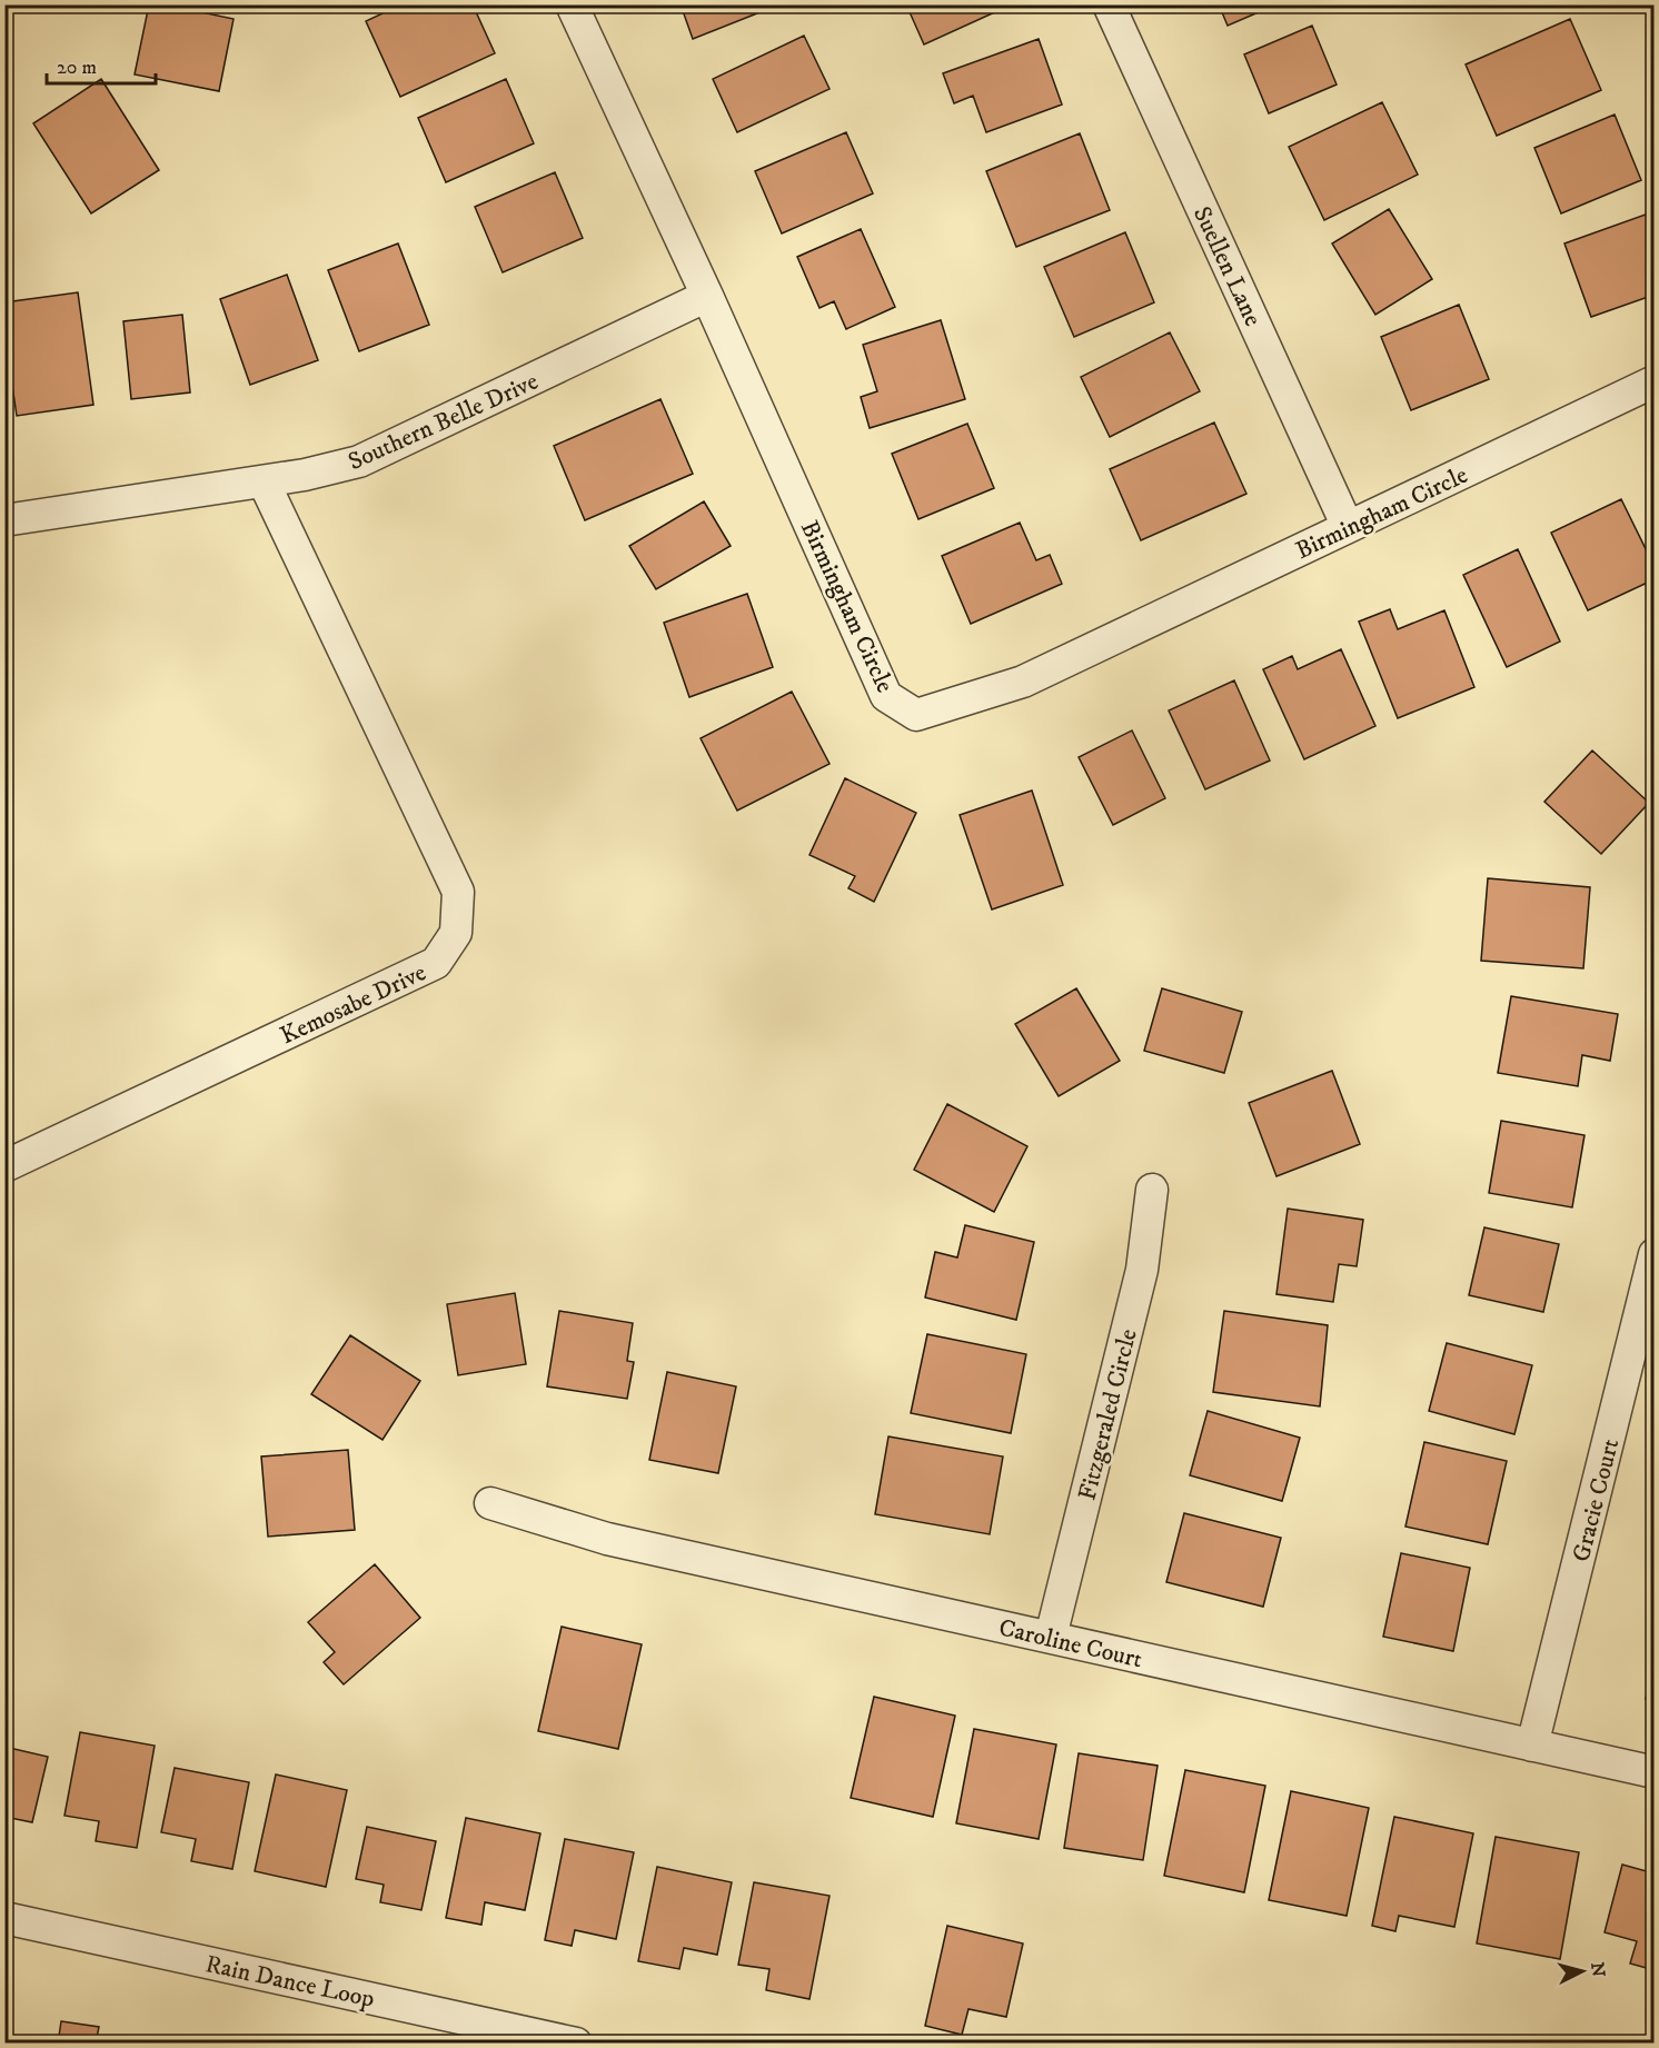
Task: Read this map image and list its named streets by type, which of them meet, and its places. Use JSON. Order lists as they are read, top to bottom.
{
  "streets": {
    "street": [
      "Suellen Lane",
      "Southern Belle Drive",
      "Birmingham Circle",
      "Kemosabe Drive",
      "Fitzgeraled Circle",
      "Gracie Court",
      "Caroline Court",
      "Rain Dance Loop"
    ]
  },
  "crossings": [
    ["Suellen Lane", "Birmingham Circle"],
    ["Southern Belle Drive", "Birmingham Circle"],
    ["Southern Belle Drive", "Kemosabe Drive"],
    ["Fitzgeraled Circle", "Caroline Court"],
    ["Gracie Court", "Caroline Court"]
  ],
  "scale_bar": "20 m",
  "north": "right"
}
